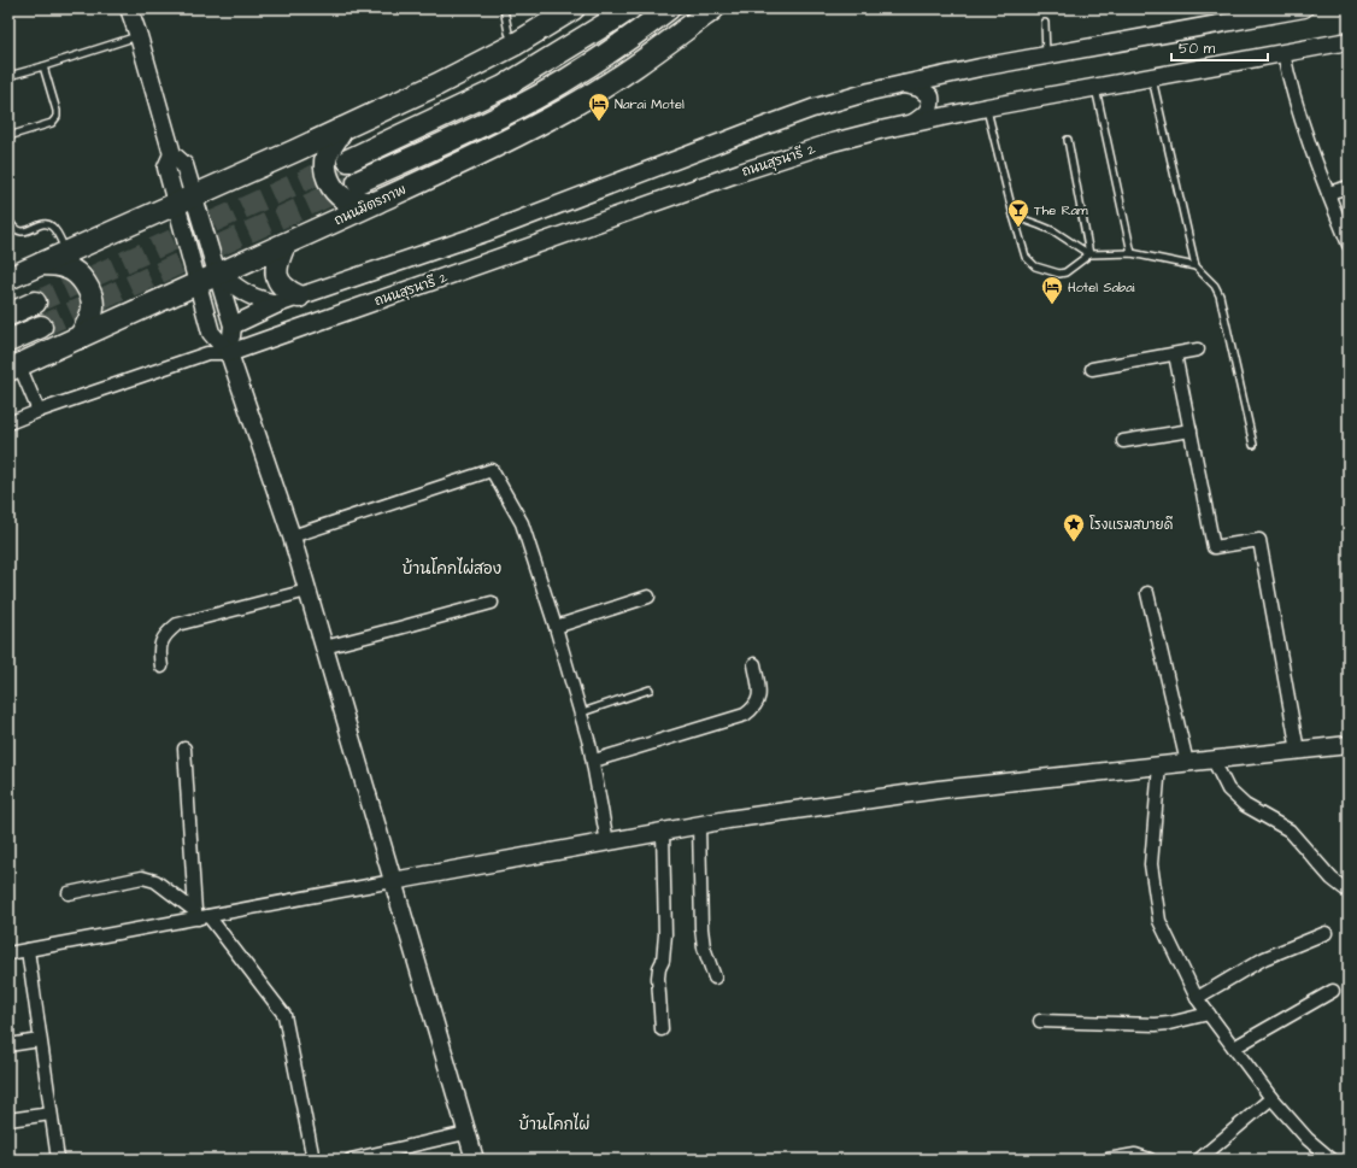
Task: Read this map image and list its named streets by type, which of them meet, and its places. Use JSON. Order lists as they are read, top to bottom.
{
  "streets": {
    "highway": ["ถนนมิตรภาพ"],
    "main road": ["ถนนสุรนารี 2"]
  },
  "districts": ["บ้านโคกไผ่สอง", "บ้านโคกไผ่"],
  "places": {
    "hotel": ["Narai Motel", "Hotel Sabai"],
    "bar": ["The Ram"],
    "place": ["โรงแรมสบายดี"]
  },
  "scale_bar": "50 m"
}
